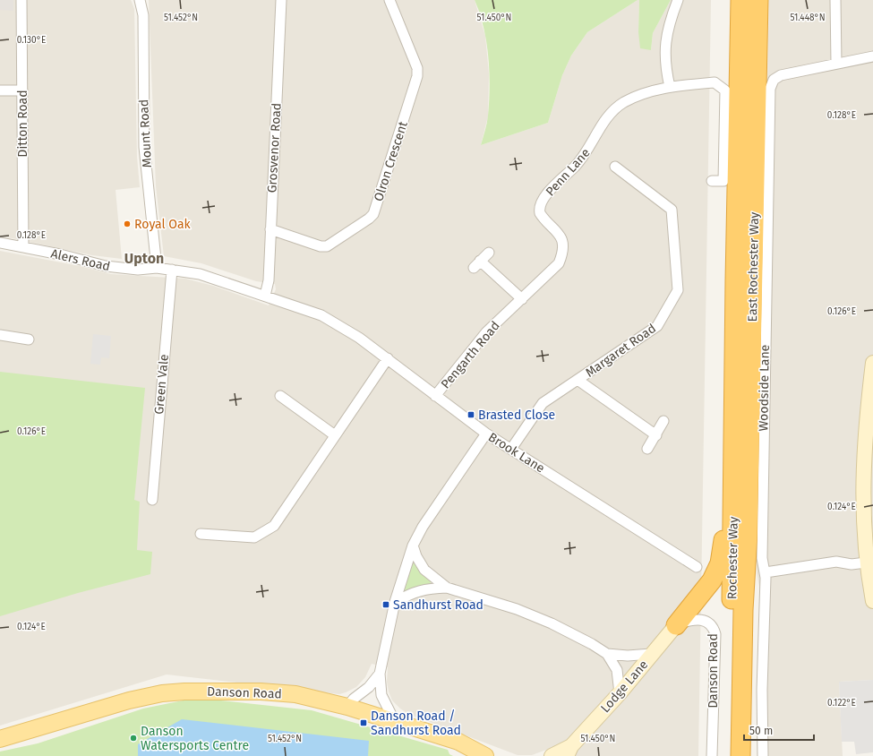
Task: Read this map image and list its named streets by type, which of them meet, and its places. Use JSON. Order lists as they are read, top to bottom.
{
  "streets": {
    "highway": ["East Rochester Way", "Rochester Way"],
    "main road": ["Danson Road", "Lodge Lane"],
    "street": [
      "Ditton Road",
      "Mount Road",
      "Grosvenor Road",
      "Olron Crescent",
      "Penn Lane",
      "Alers Road",
      "Margaret Road",
      "Pengarth Road",
      "Green Vale",
      "Woodside Lane",
      "Brook Lane"
    ]
  },
  "crossings": [
    ["Ditton Road", "Alers Road"],
    ["Mount Road", "Alers Road"],
    ["Grosvenor Road", "Olron Crescent"],
    ["Grosvenor Road", "Alers Road"],
    ["Grosvenor Road", "Brook Lane"],
    ["Penn Lane", "Pengarth Road"],
    ["Alers Road", "Green Vale"],
    ["Alers Road", "Brook Lane"],
    ["East Rochester Way", "Rochester Way"],
    ["Margaret Road", "Brook Lane"],
    ["Pengarth Road", "Brook Lane"],
    ["Danson Road", "Lodge Lane"]
  ],
  "districts": ["Upton"],
  "places": {
    "other": ["Royal Oak", "Danson Watersports Centre"],
    "transit": ["Brasted Close", "Sandhurst Road", "Danson Road / Sandhurst Road"]
  },
  "scale_bar": "50 m",
  "coordinates": [
    "51.452°N",
    "51.450°N",
    "51.448°N",
    "0.130°E",
    "0.128°E",
    "0.126°E",
    "0.124°E",
    "0.122°E"
  ]
}
